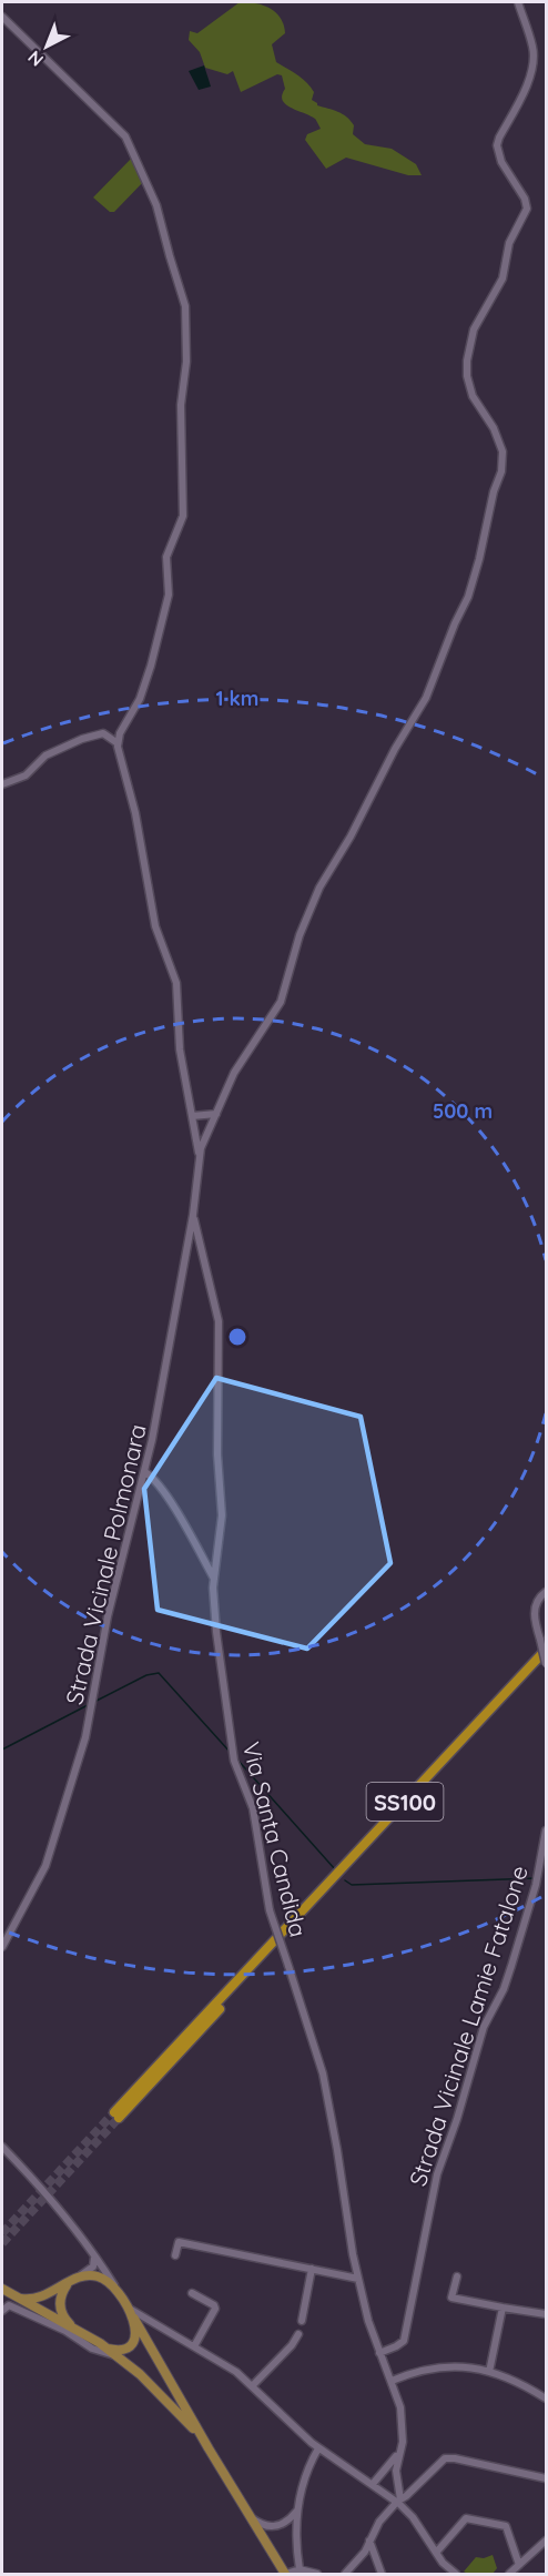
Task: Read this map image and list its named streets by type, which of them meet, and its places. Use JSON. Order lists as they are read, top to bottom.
{
  "streets": {
    "highway": ["SS100"],
    "street": ["Strada Vicinale Polmonara", "Via Santa Candida", "Strada Vicinale Lamie Fatalone"]
  },
  "crossings": [
    ["Strada Vicinale Polmonara", "Via Santa Candida"],
    ["Via Santa Candida", "Strada Vicinale Lamie Fatalone"]
  ],
  "north": "bottom left",
  "rings": ["1 km", "500 m"]
}
